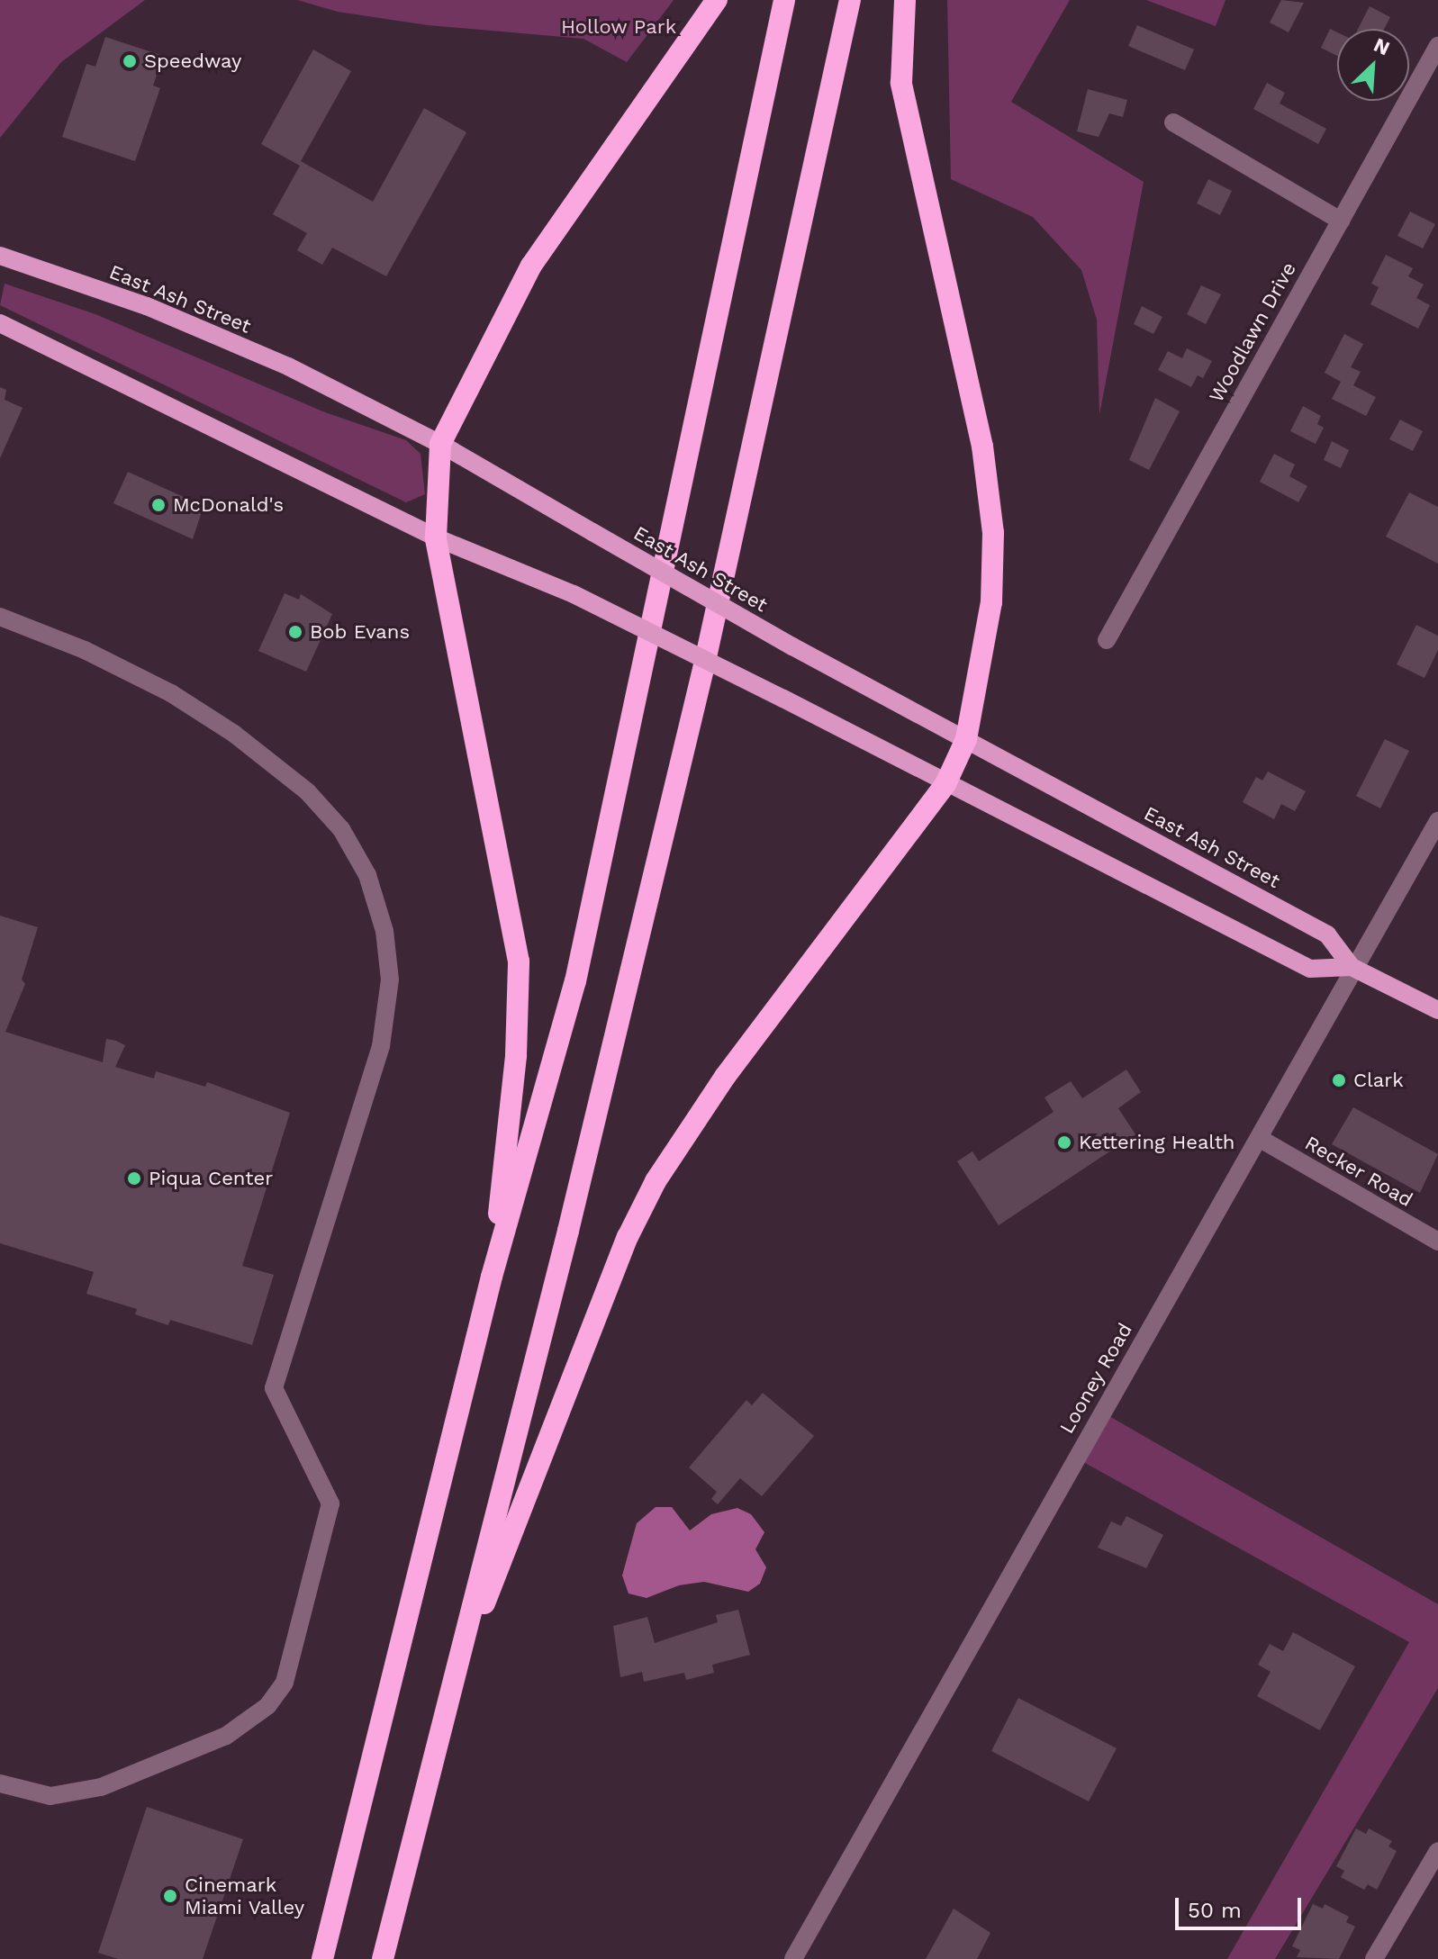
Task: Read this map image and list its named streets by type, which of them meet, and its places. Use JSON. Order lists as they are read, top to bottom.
{
  "streets": {
    "main road": ["East Ash Street"],
    "street": ["Woodlawn Drive", "Recker Road", "Looney Road"]
  },
  "crossings": [
    ["East Ash Street", "Looney Road"],
    ["Recker Road", "Looney Road"]
  ],
  "parks": ["Hollow Park"],
  "places": [
    "Speedway",
    "McDonald's",
    "Bob Evans",
    "Clark",
    "Kettering Health",
    "Piqua Center",
    "Cinemark Miami Valley"
  ],
  "scale_bar": "50 m",
  "north": "top right"
}
